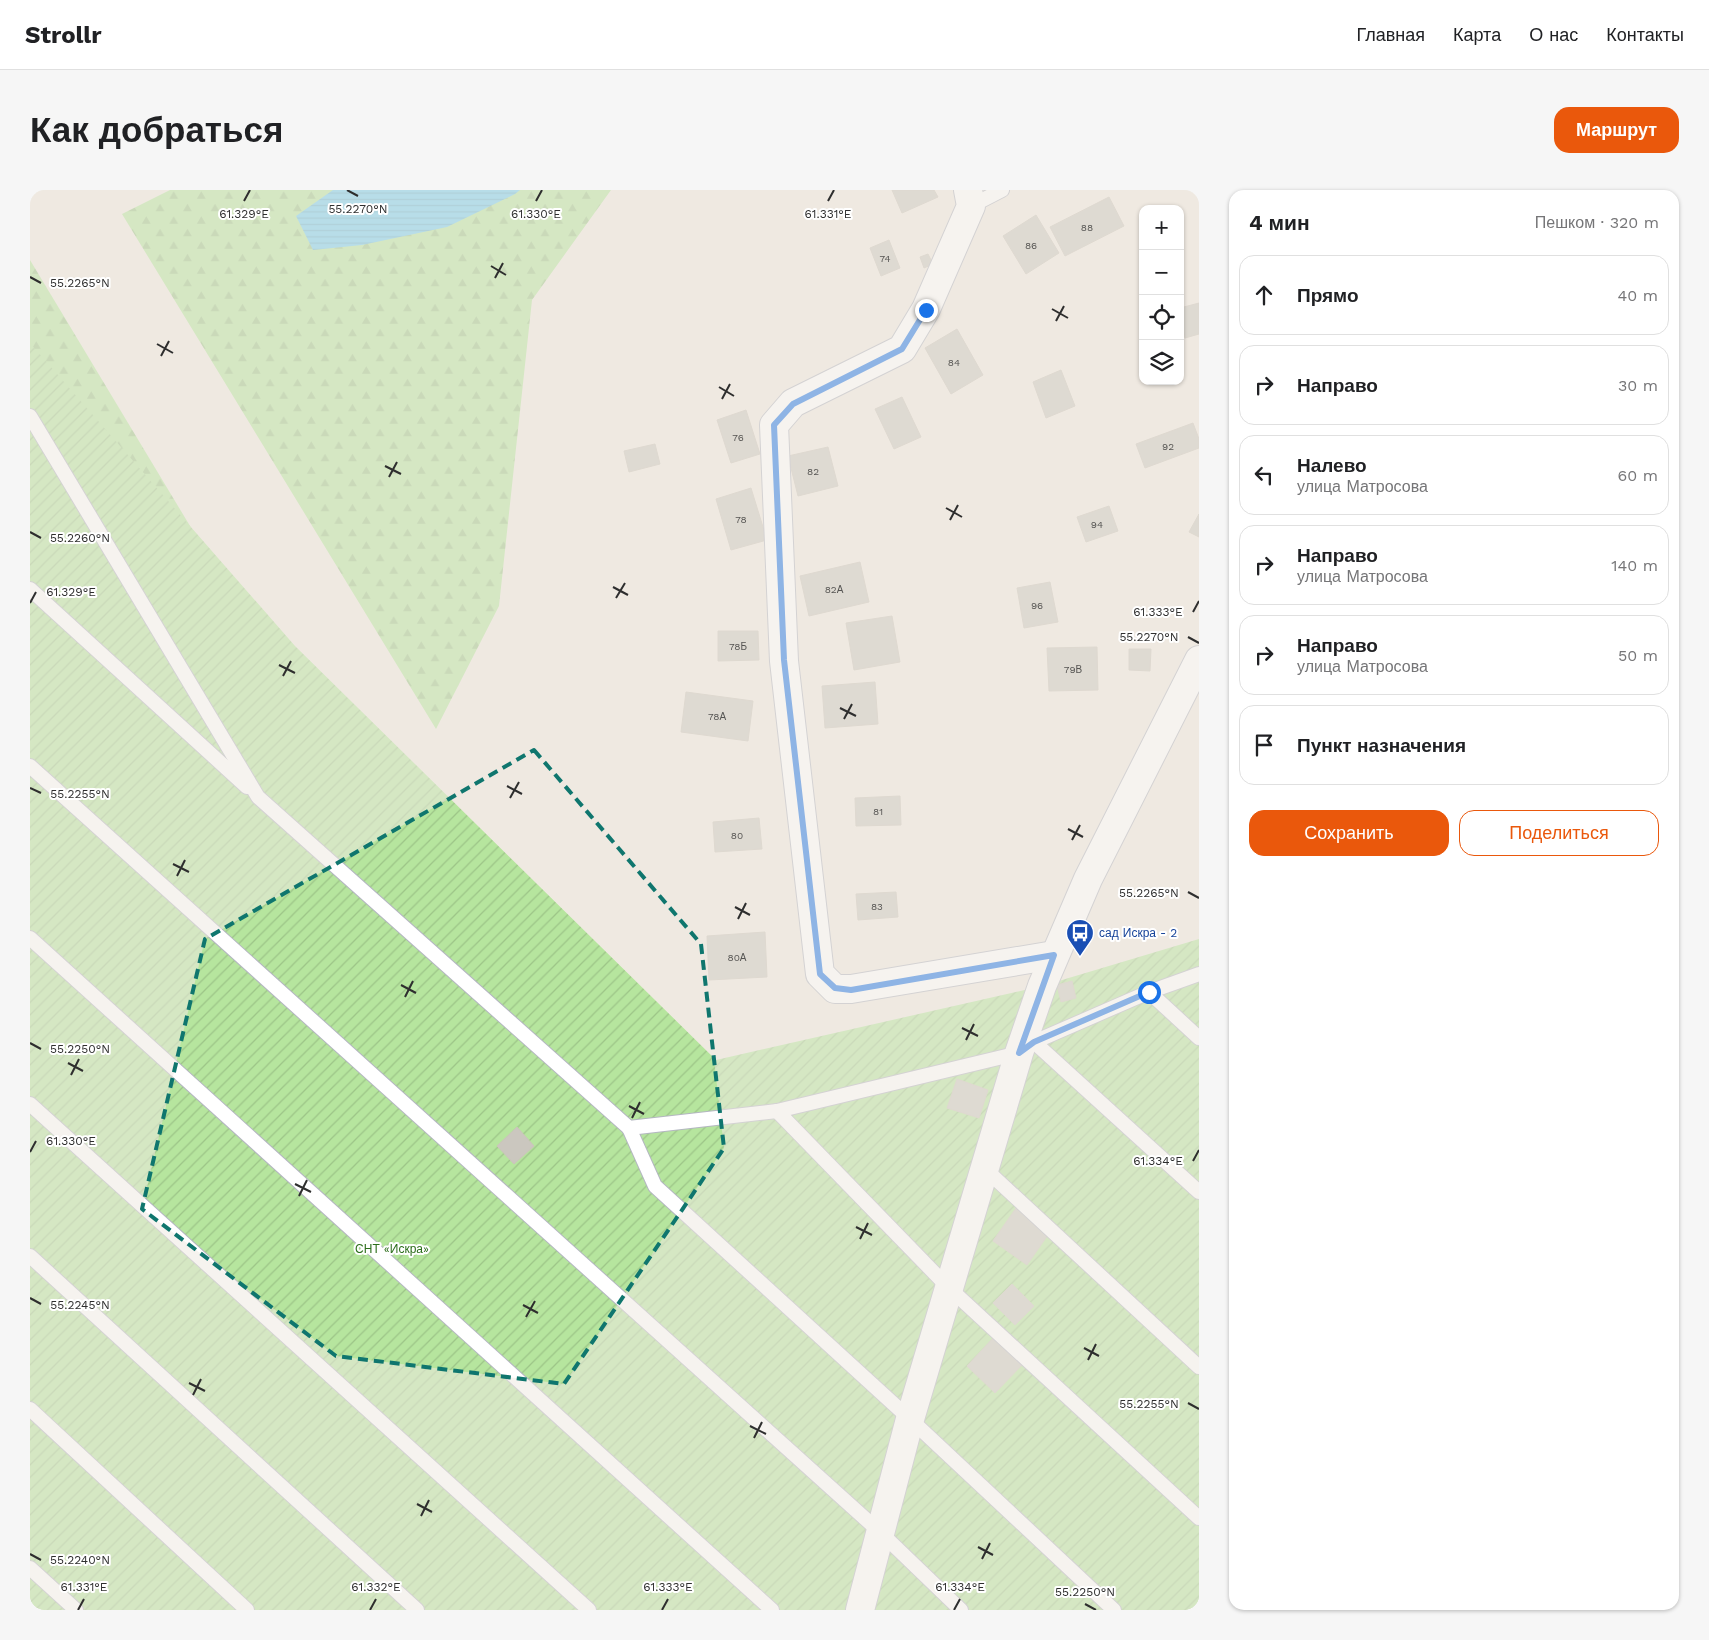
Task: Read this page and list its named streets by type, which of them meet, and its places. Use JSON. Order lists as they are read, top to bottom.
{
  "parks": ["СНТ «Искра»"],
  "places": {
    "bus stop": ["сад Искра - 2"]
  },
  "house_numbers": [
    "88",
    "86",
    "74",
    "84",
    "76",
    "92",
    "82",
    "78",
    "94",
    "82А",
    "96",
    "78Б",
    "79В",
    "78А",
    "81",
    "80",
    "83",
    "80А"
  ],
  "page": {
    "header": "Strollr",
    "nav": [
      "Главная",
      "Карта",
      "О нас",
      "Контакты"
    ],
    "buttons": [
      "Маршрут",
      ["Сохранить", "Поделиться"]
    ],
    "title": "Как добраться",
    "heading": ["4 мин", "Пешком · 320 m"],
    "map_buttons": ["+", "−"],
    "list": [
      ["Прямо", "40 m"],
      ["Направо", "30 m"],
      ["Налево", "улица Матросова", "60 m"],
      ["Направо", "улица Матросова", "140 m"],
      ["Направо", "улица Матросова", "50 m"],
      "Пункт назначения"
    ]
  },
  "coordinates": [
    "55.2270°N",
    "61.329°E",
    "61.330°E",
    "61.331°E",
    "55.2265°N",
    "55.2260°N",
    "61.333°E",
    "55.2255°N",
    "55.2250°N",
    "61.334°E",
    "55.2245°N",
    "55.2240°N",
    "61.332°E"
  ]
}
